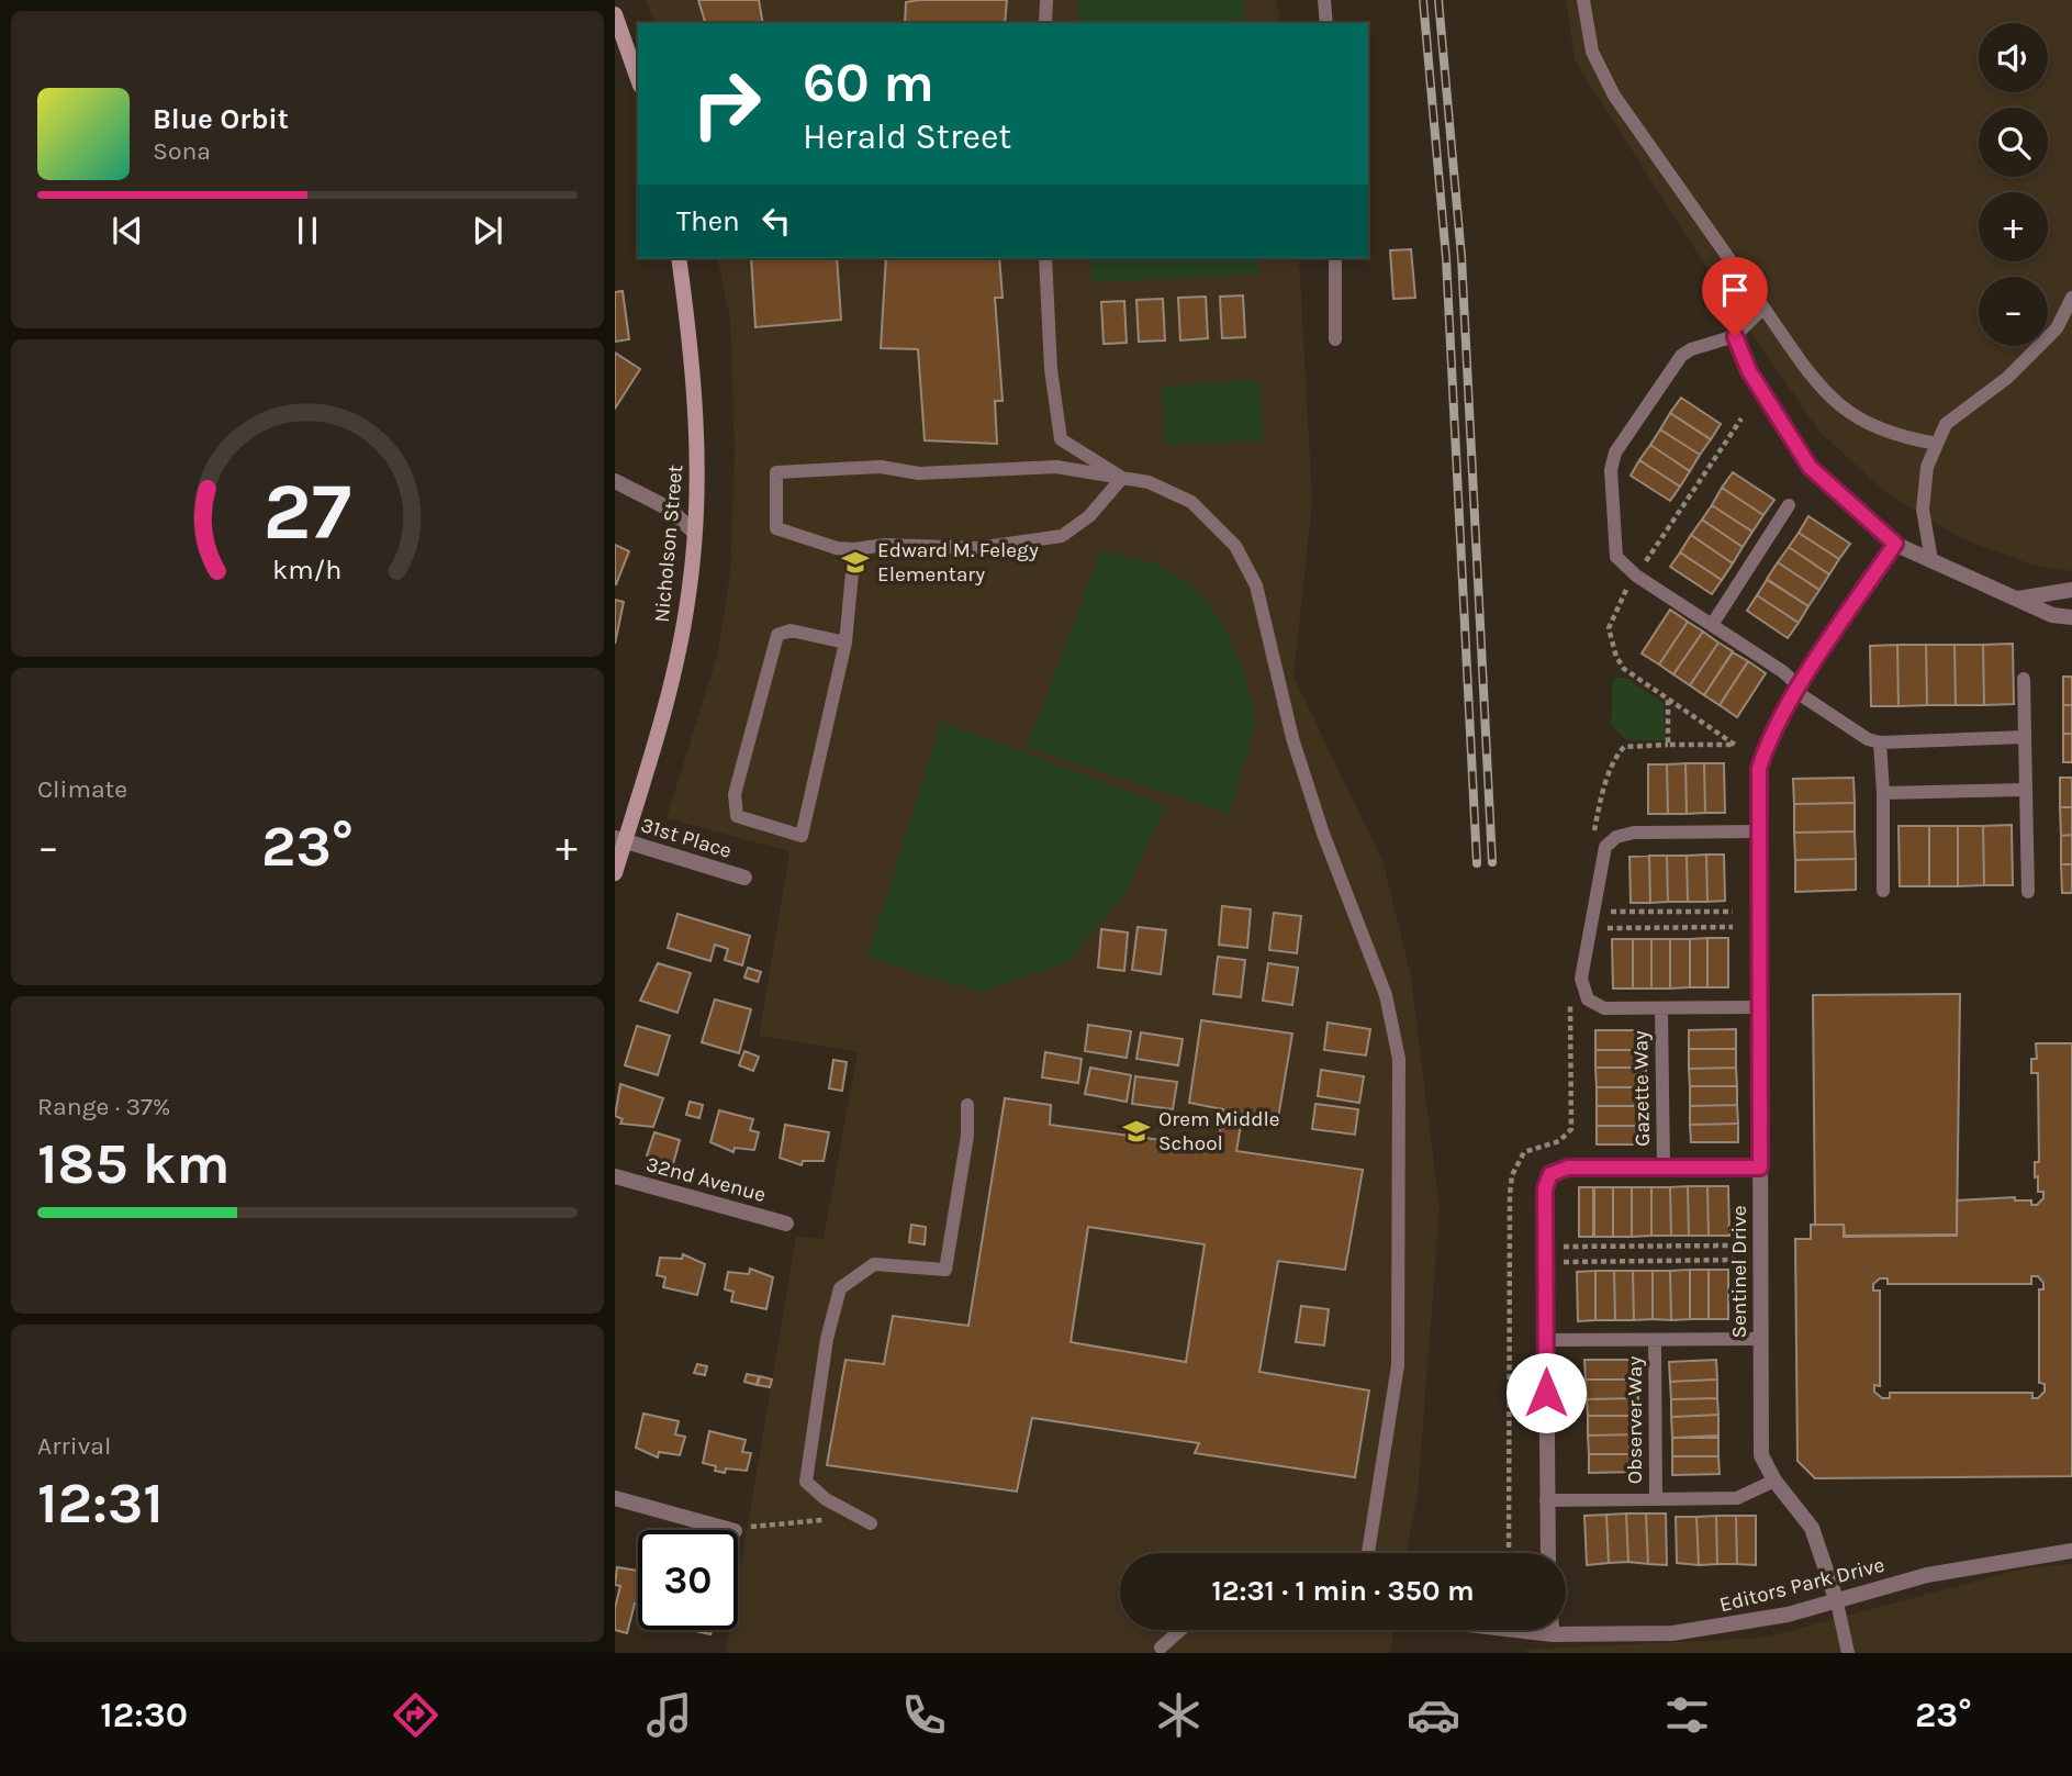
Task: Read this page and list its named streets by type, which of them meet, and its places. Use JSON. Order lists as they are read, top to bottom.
{
  "streets": {
    "street": [
      "Nicholson Street",
      "31st Place",
      "32nd Avenue",
      "Sentinel Drive",
      "Editors Park Drive"
    ],
    "lane": ["Gazette Way", "Observer Way"]
  },
  "crossings": [
    ["Nicholson Street", "31st Place"],
    ["Sentinel Drive", "Editors Park Drive"]
  ],
  "places": {
    "school or university": ["Edward M. Felegy Elementary", "Orem Middle School"]
  },
  "page": {
    "map_buttons": ["+", "−"],
    "turn": ["60 m", "Herald Street"],
    "song": ["Blue Orbit", "Sona"],
    "then": "Then",
    "tile": [
      "Climate",
      ["Range · 37%", "185 km"],
      ["Arrival", "12:31"]
    ],
    "heat": ["−", "23°", "+"],
    "limit": "30",
    "trip": "12:31 · 1 min · 350 m",
    "tabs": ["12:30", "23°"],
    "gauge": ["27", "km/h"]
  }
}
